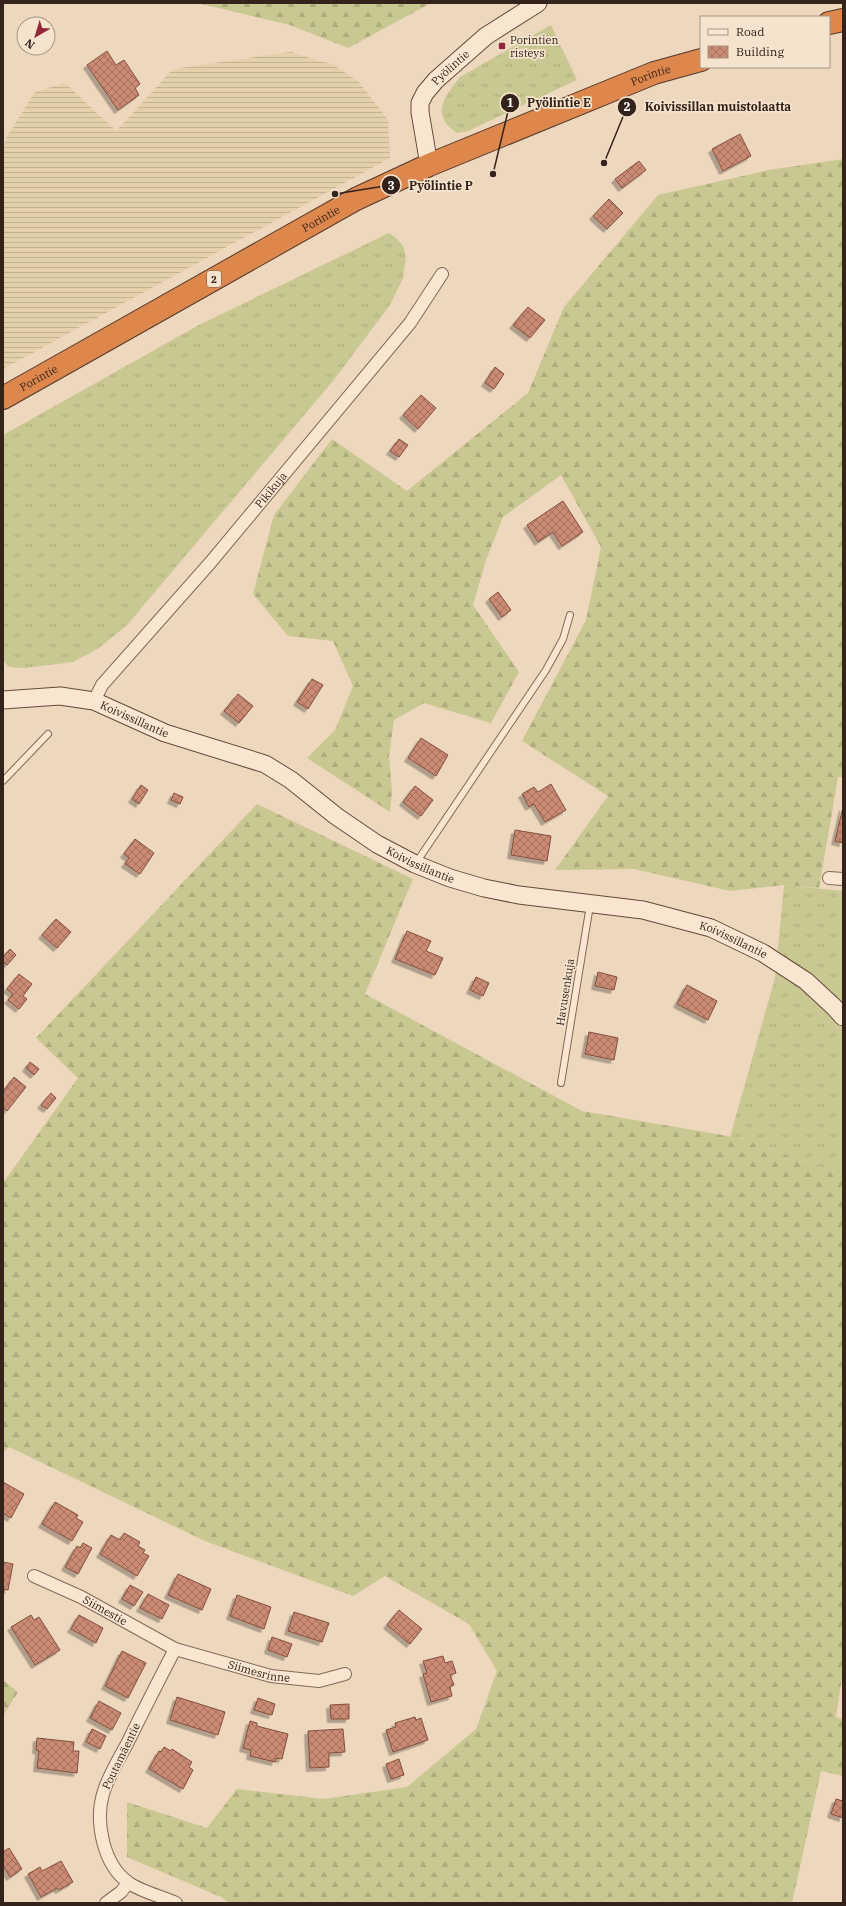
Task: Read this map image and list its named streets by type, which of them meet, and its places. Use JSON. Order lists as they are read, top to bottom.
{
  "streets": {
    "highway": ["Porintie", "2"],
    "street": [
      "Pyölintie",
      "Pikikuja",
      "Koivissillantie",
      "Siimestie",
      "Siimesrinne",
      "Poutamäentie"
    ],
    "lane": ["Havusenkuja"]
  },
  "crossings": [
    ["Pyölintie", "Porintie"],
    ["Pikikuja", "Koivissillantie"],
    ["Koivissillantie", "Havusenkuja"],
    ["Siimestie", "Siimesrinne"],
    ["Siimestie", "Poutamäentie"],
    ["Siimesrinne", "Poutamäentie"]
  ],
  "places": {
    "transit": ["Porintien risteys"],
    "other": ["Koivissillan muistolaatta", "Pyölintie E", "Pyölintie P"]
  },
  "legend": ["Road", "Building"],
  "north": "bottom left"
}
